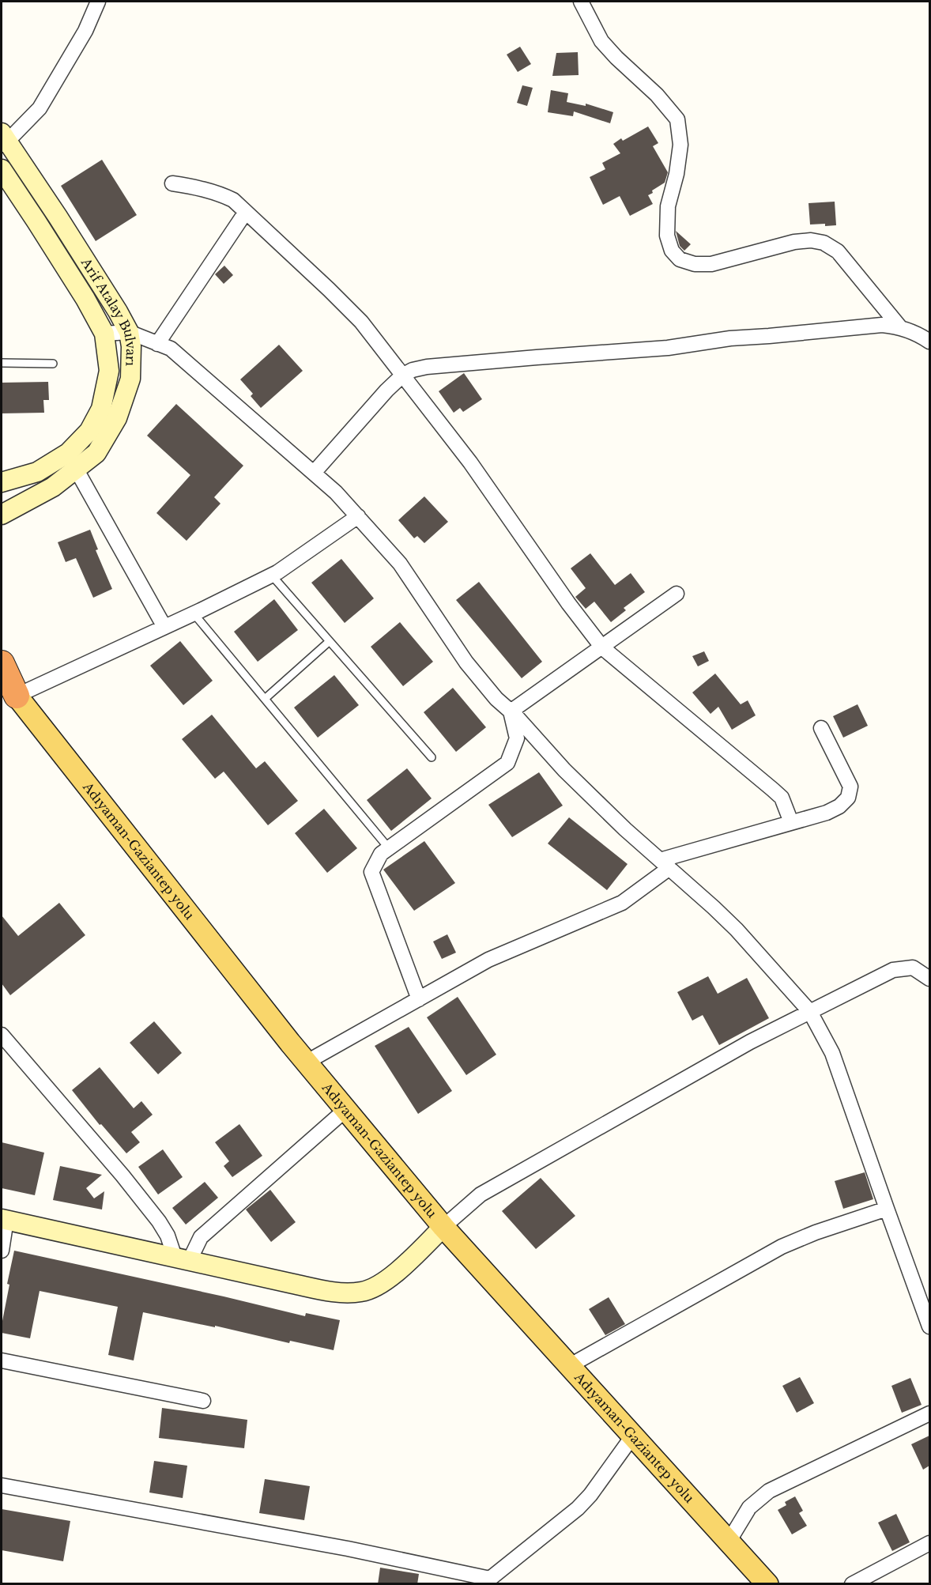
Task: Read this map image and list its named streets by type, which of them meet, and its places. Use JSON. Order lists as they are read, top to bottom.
{
  "streets": {
    "main road": ["Arif Atalay Bulvarı", "Adıyaman-Gaziantep yolu"]
  }
}
